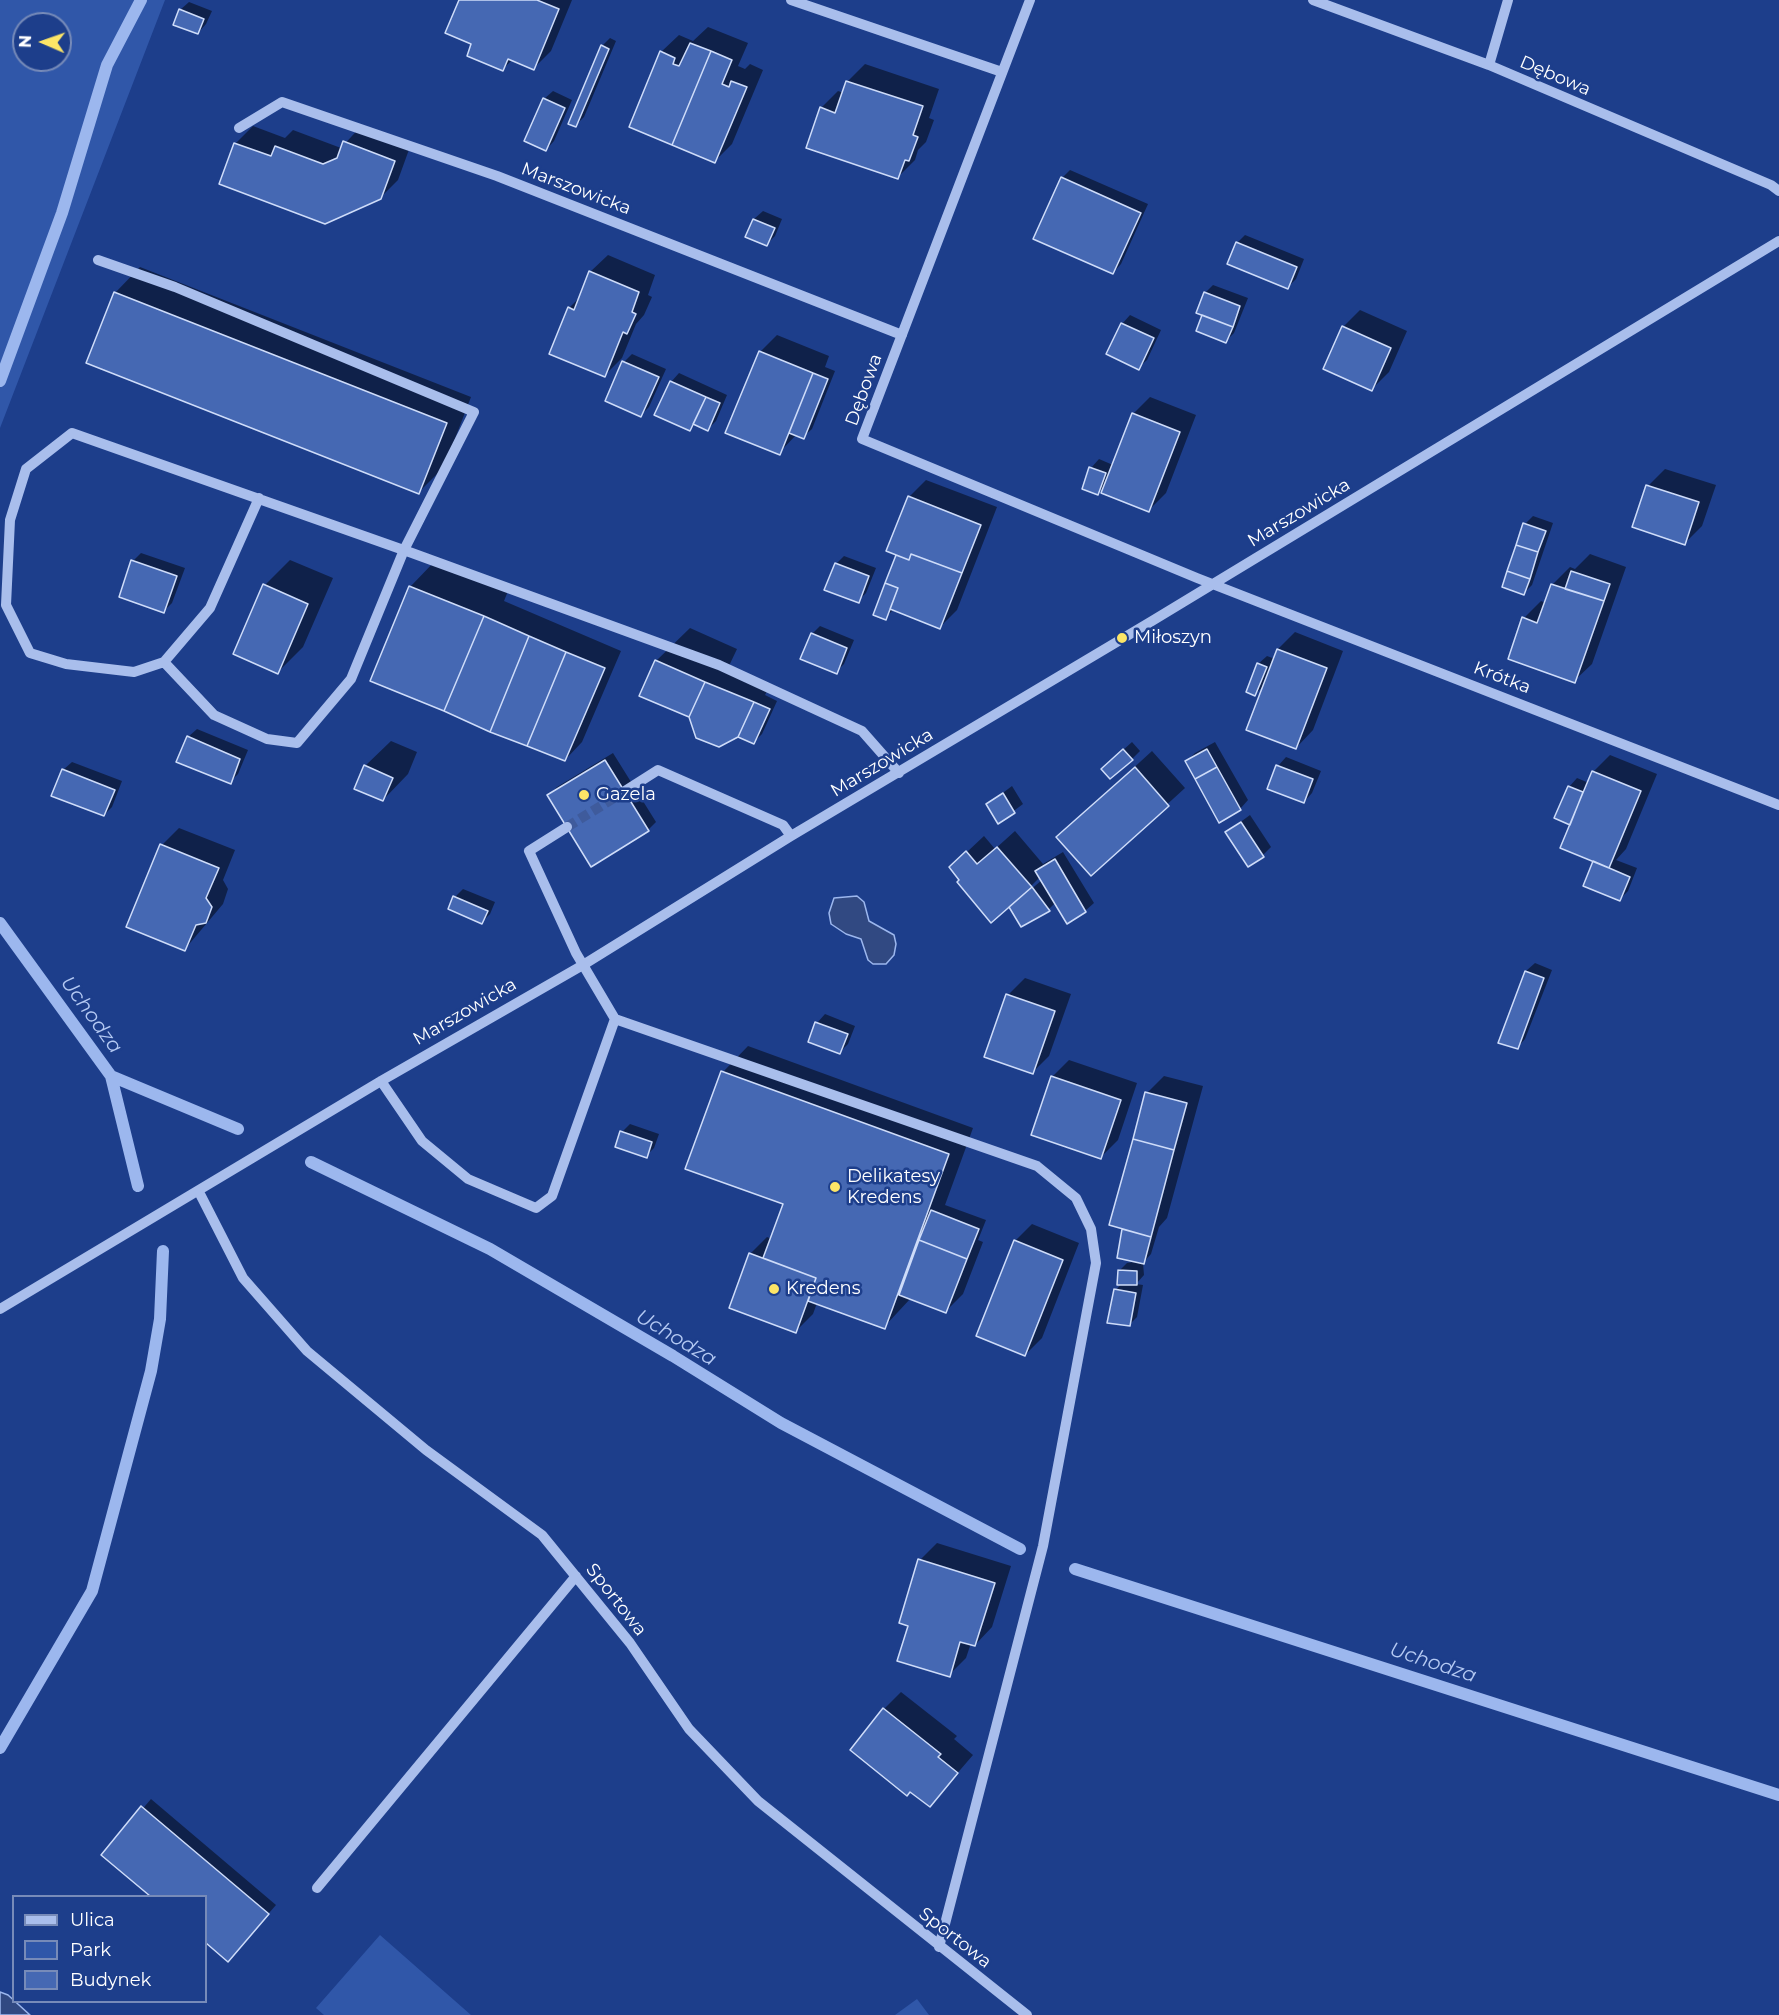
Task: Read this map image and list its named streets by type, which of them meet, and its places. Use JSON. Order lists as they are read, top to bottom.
{
  "streets": {
    "street": [
      "Dębowa",
      "Marszowicka",
      "Krótka",
      "Sportowa"
    ]
  },
  "crossings": [
    ["Dębowa", "Marszowicka"],
    ["Dębowa", "Krótka"],
    ["Marszowicka", "Krótka"],
    ["Marszowicka", "Sportowa"]
  ],
  "water": ["Uchodza"],
  "places": [
    "Miłoszyn",
    "Gazela",
    "Delikatesy Kredens",
    "Kredens"
  ],
  "legend": ["Ulica", "Park", "Budynek"],
  "north": "left"
}
